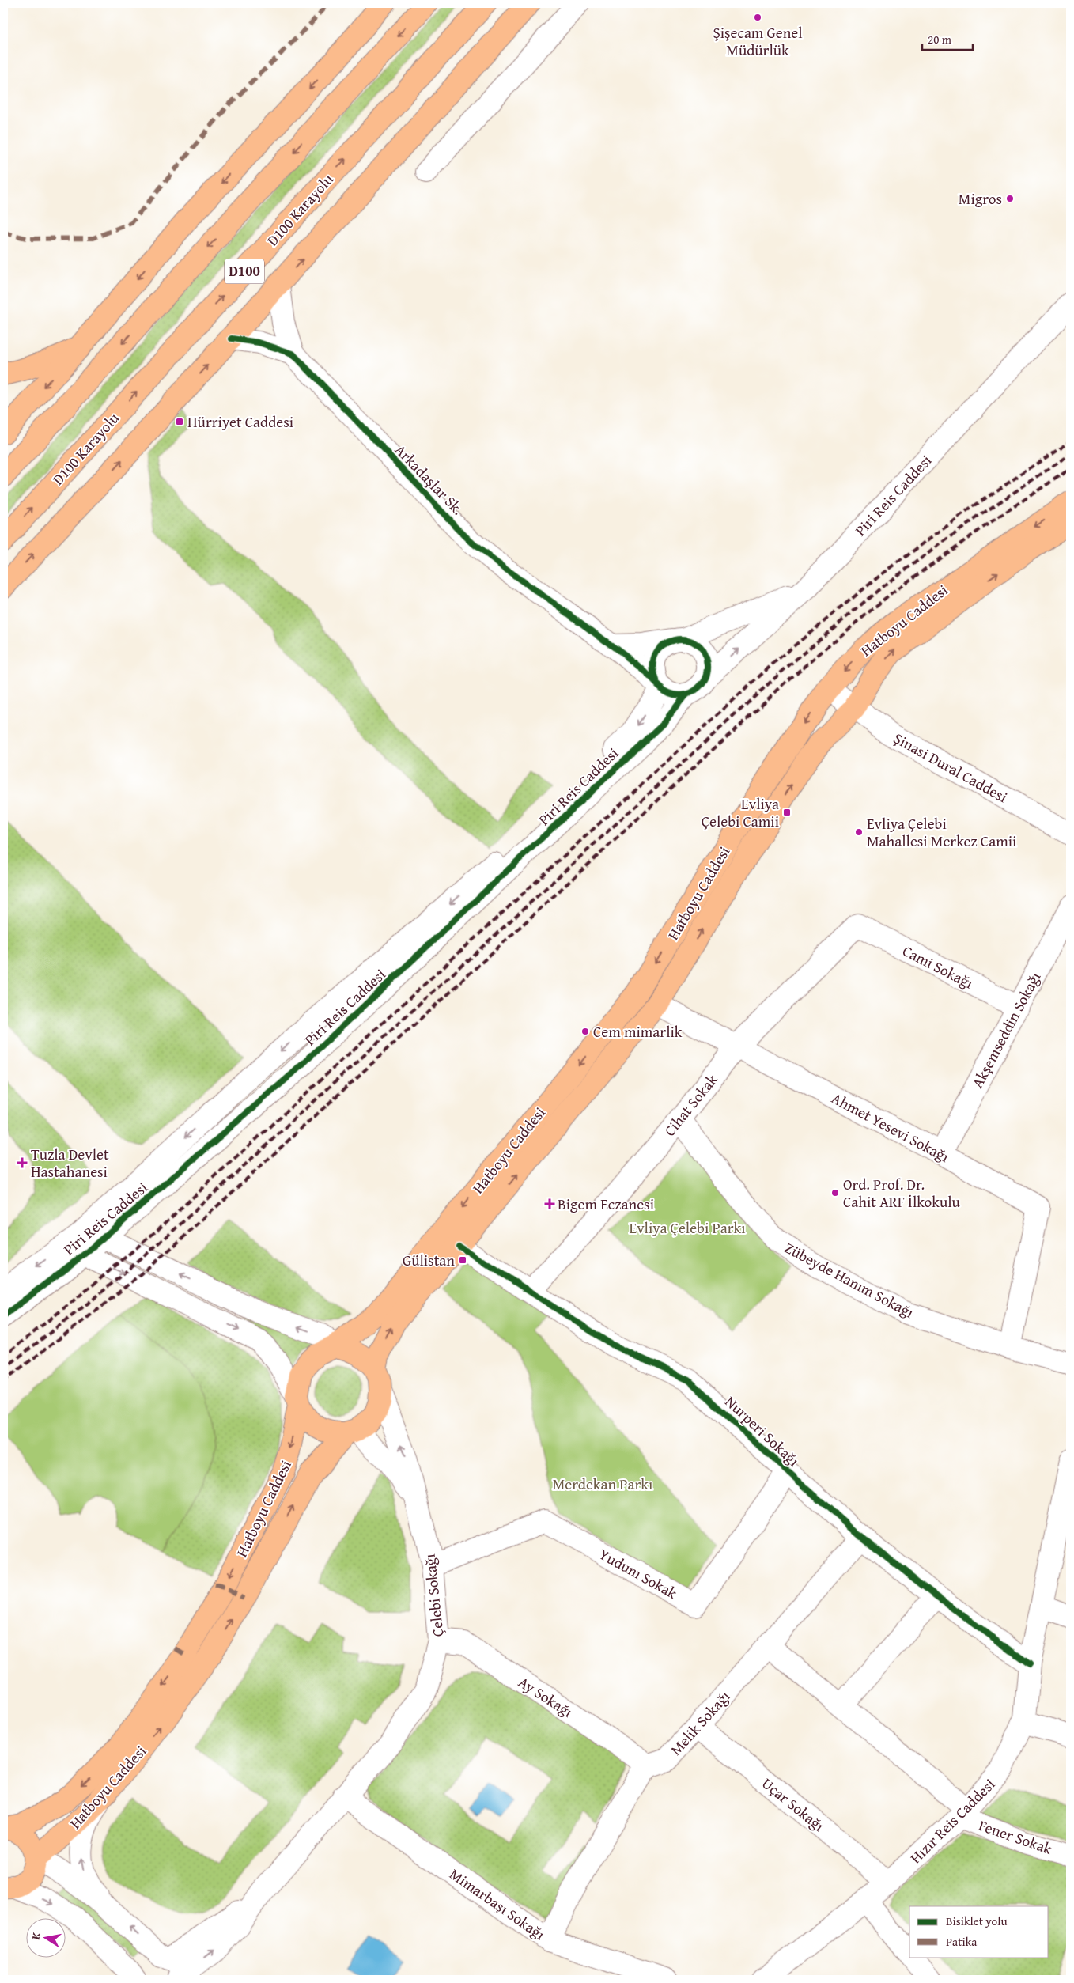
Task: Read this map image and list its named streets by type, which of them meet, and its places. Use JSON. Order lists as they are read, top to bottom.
{
  "streets": {
    "main road": ["D100 Karayolu", "D100", "Hatboyu Caddesi"],
    "street": [
      "Arkadaşlar Sk.",
      "Piri Reis Caddesi",
      "Şinasi Dural Caddesi",
      "Cami Sokağı",
      "Akşemseddin Sokağı",
      "Cihat Sokak",
      "Ahmet Yesevi Sokağı",
      "Zübeyde Hanım Sokağı",
      "Nurperi Sokağı",
      "Yudum Sokak",
      "Çelebi Sokağı",
      "Ay Sokağı",
      "Melik Sokağı",
      "Uçar Sokağı",
      "Hızır Reis Caddesi",
      "Fener Sokak",
      "Mimarbaşı Sokağı"
    ]
  },
  "crossings": [
    ["Arkadaşlar Sk.", "Piri Reis Caddesi"],
    ["Hatboyu Caddesi", "Şinasi Dural Caddesi"],
    ["Hatboyu Caddesi", "Ahmet Yesevi Sokağı"],
    ["Hatboyu Caddesi", "Nurperi Sokağı"],
    ["Hatboyu Caddesi", "Çelebi Sokağı"],
    ["Cami Sokağı", "Akşemseddin Sokağı"],
    ["Cami Sokağı", "Cihat Sokak"],
    ["Akşemseddin Sokağı", "Ahmet Yesevi Sokağı"],
    ["Cihat Sokak", "Ahmet Yesevi Sokağı"],
    ["Cihat Sokak", "Zübeyde Hanım Sokağı"],
    ["Cihat Sokak", "Nurperi Sokağı"],
    ["Ahmet Yesevi Sokağı", "Zübeyde Hanım Sokağı"],
    ["Nurperi Sokağı", "Yudum Sokak"],
    ["Nurperi Sokağı", "Melik Sokağı"],
    ["Nurperi Sokağı", "Hızır Reis Caddesi"],
    ["Yudum Sokak", "Çelebi Sokağı"],
    ["Çelebi Sokağı", "Ay Sokağı"],
    ["Çelebi Sokağı", "Mimarbaşı Sokağı"],
    ["Ay Sokağı", "Melik Sokağı"],
    ["Melik Sokağı", "Uçar Sokağı"],
    ["Melik Sokağı", "Fener Sokak"],
    ["Uçar Sokağı", "Hızır Reis Caddesi"],
    ["Hızır Reis Caddesi", "Fener Sokak"]
  ],
  "parks": ["Evliya Çelebi Parkı", "Merdekan Parkı"],
  "places": {
    "other": [
      "Şişecam Genel Müdürlük",
      "Migros",
      "Evliya Çelebi Mahallesi Merkez Camii",
      "Cem mimarlik",
      "Ord. Prof. Dr. Cahit ARF İlkokulu"
    ],
    "transit": ["Hürriyet Caddesi", "Evliya Çelebi Camii", "Gülistan"],
    "health": ["Tuzla Devlet Hastahanesi", "Bigem Eczanesi"]
  },
  "legend": ["Bisiklet yolu", "Patika"],
  "scale_bar": "20 m",
  "north": "left"
}
